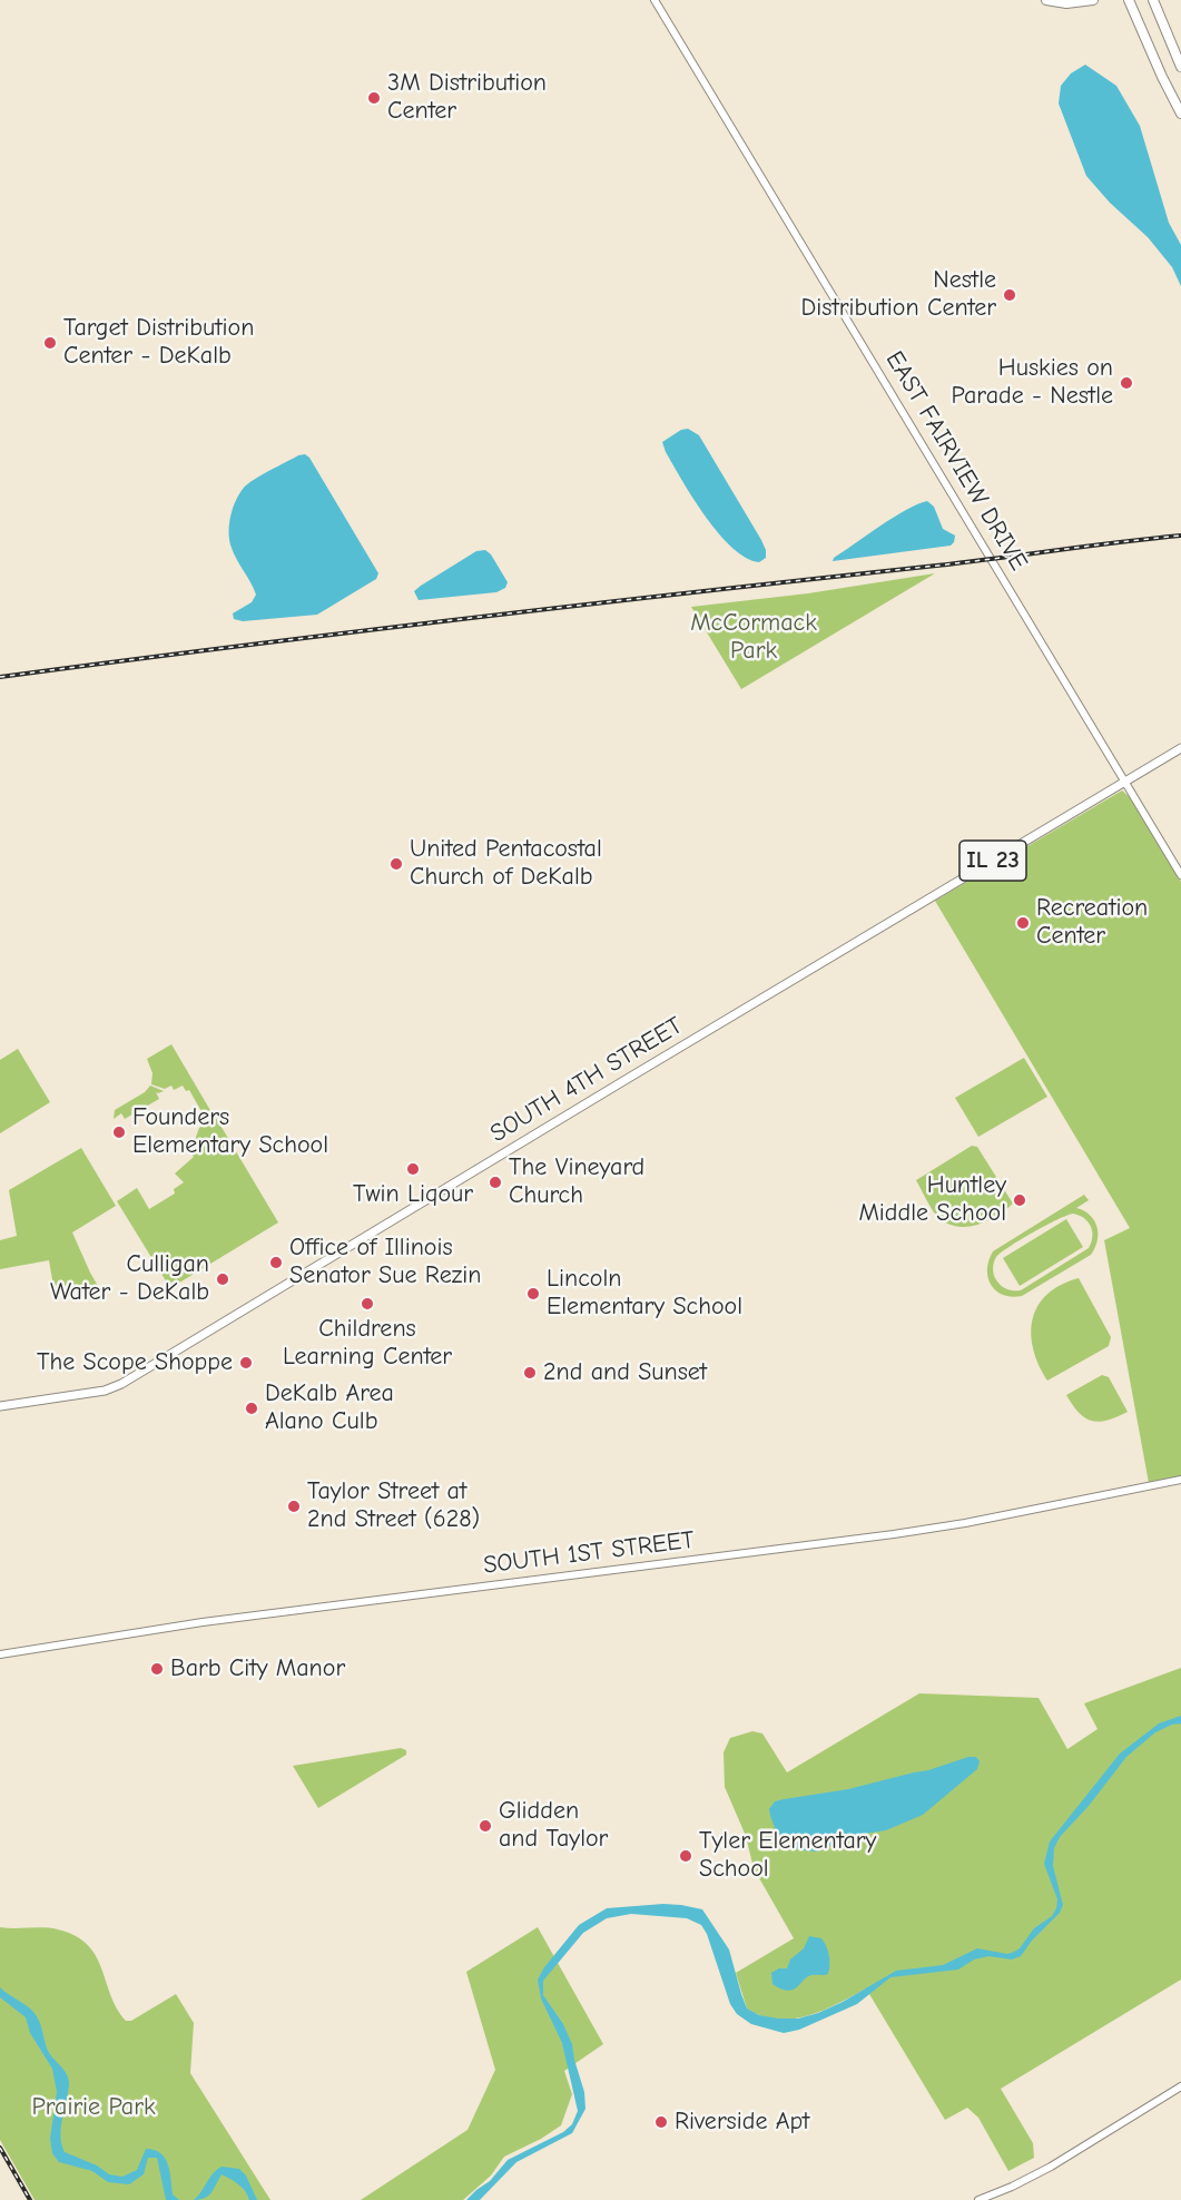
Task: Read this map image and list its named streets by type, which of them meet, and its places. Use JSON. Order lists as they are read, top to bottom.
{
  "streets": {
    "main road": ["IL 23", "SOUTH 4TH STREET"],
    "street": ["EAST FAIRVIEW DRIVE", "SOUTH 1ST STREET"]
  },
  "crossings": [
    ["EAST FAIRVIEW DRIVE", "SOUTH 4TH STREET"]
  ],
  "parks": ["McCormack Park", "Prairie Park"],
  "places": [
    "3M Distribution Center",
    "Nestle Distribution Center",
    "Target Distribution Center - DeKalb",
    "Huskies on Parade - Nestle",
    "United Pentacostal Church of DeKalb",
    "Recreation Center",
    "Founders Elementary School",
    "Twin Liqour",
    "The Vineyard Church",
    "Huntley Middle School",
    "Office of Illinois Senator Sue Rezin",
    "Culligan Water - DeKalb",
    "Lincoln Elementary School",
    "Childrens Learning Center",
    "The Scope Shoppe",
    "2nd and Sunset",
    "DeKalb Area Alano Culb",
    "Taylor Street at 2nd Street (628)",
    "Barb City Manor",
    "Glidden and Taylor",
    "Tyler Elementary School",
    "Riverside Apt"
  ]
}
